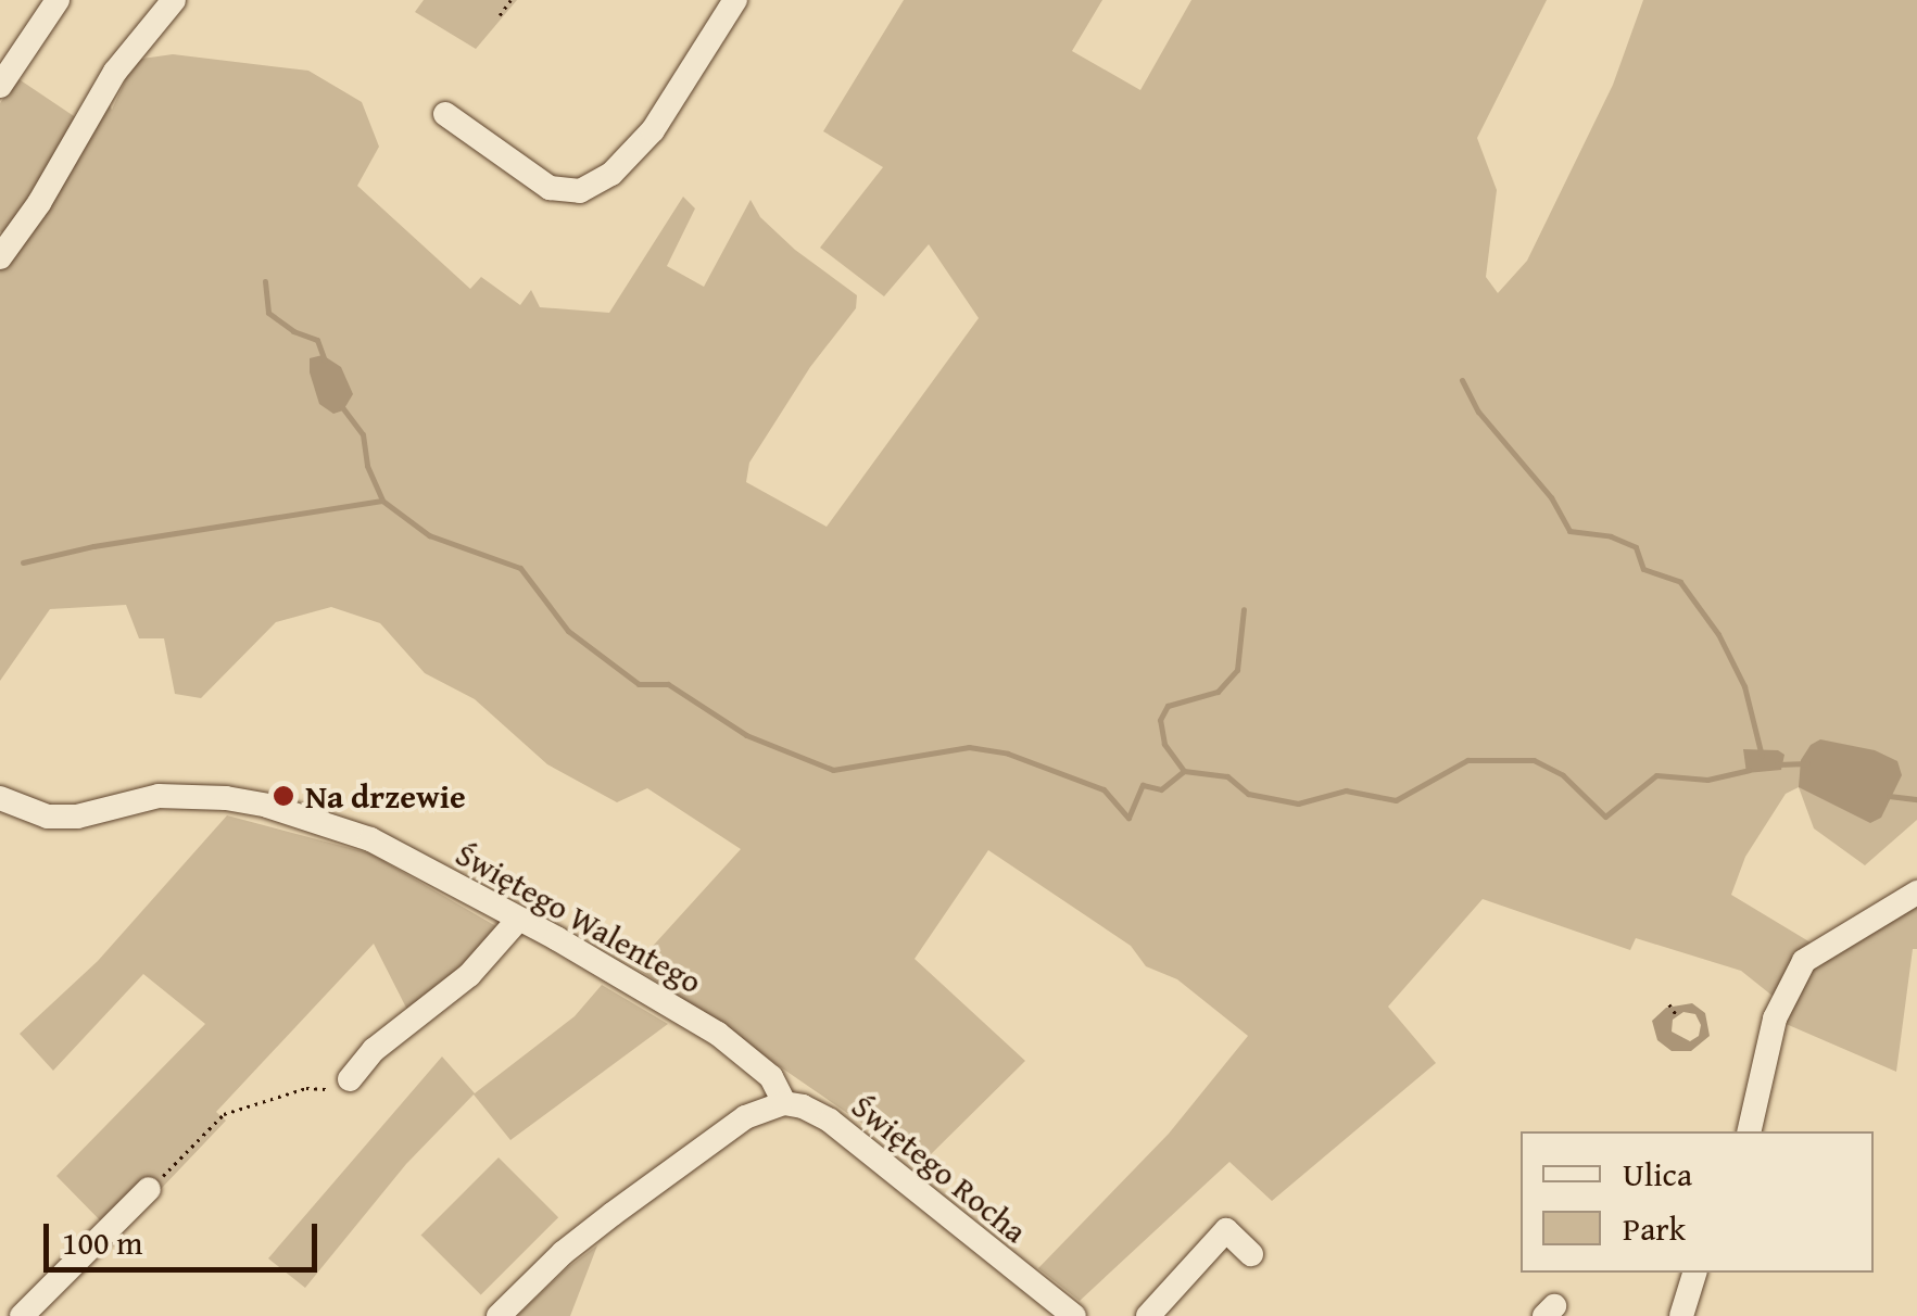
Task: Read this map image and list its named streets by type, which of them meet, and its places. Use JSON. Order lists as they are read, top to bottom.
{
  "streets": {
    "street": ["Świętego Walentego", "Świętego Rocha"]
  },
  "crossings": [
    ["Świętego Walentego", "Świętego Rocha"]
  ],
  "places": ["Na drzewie"],
  "legend": ["Ulica", "Park"],
  "scale_bar": "100 m"
}
